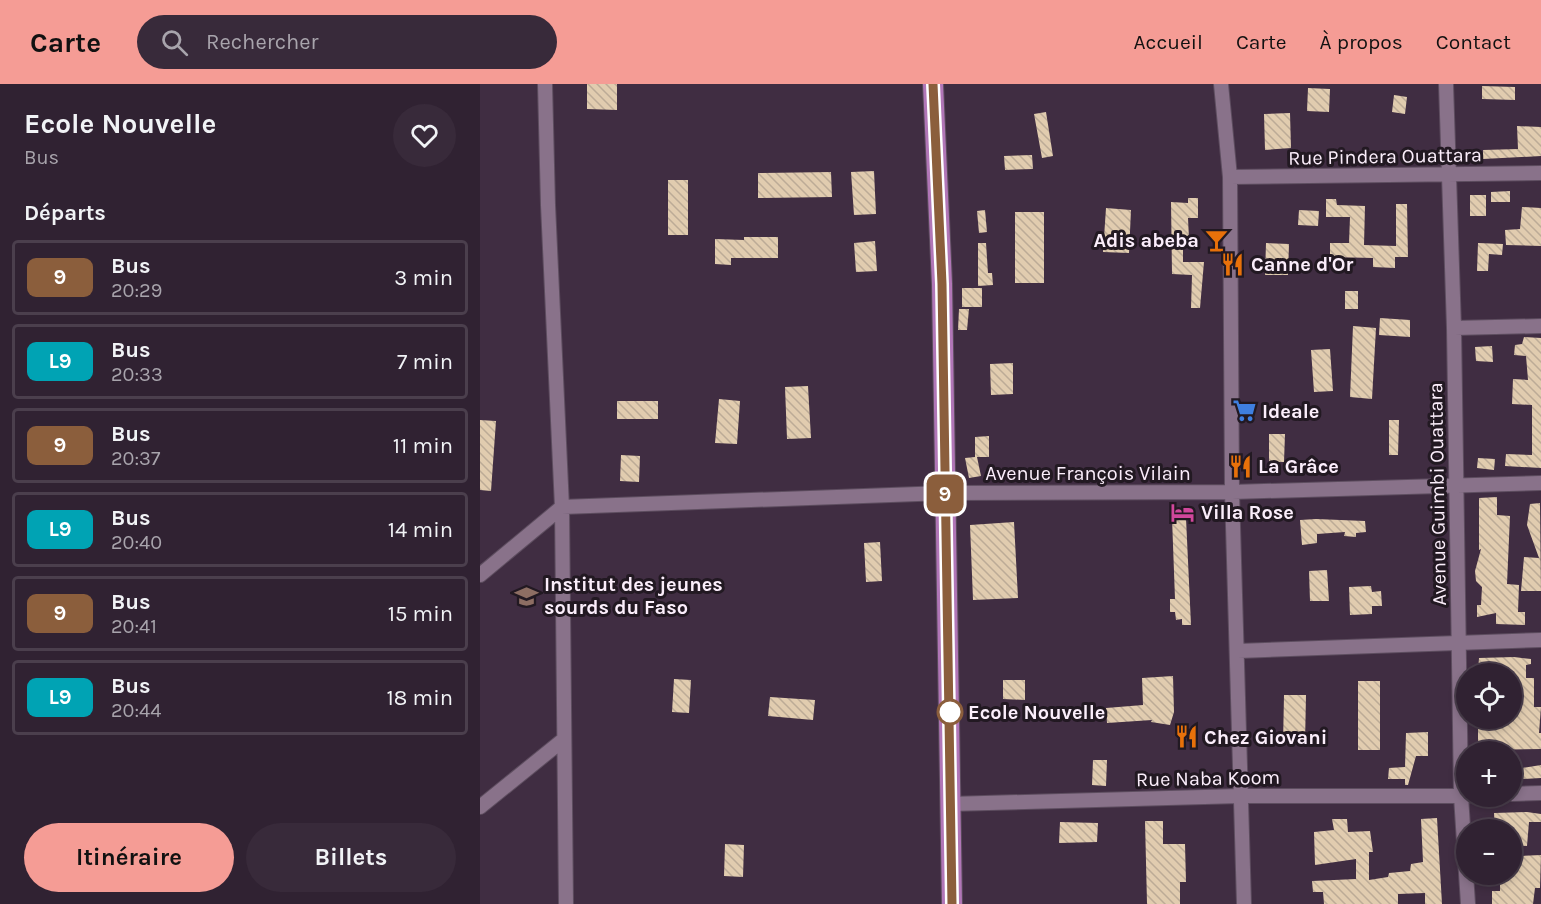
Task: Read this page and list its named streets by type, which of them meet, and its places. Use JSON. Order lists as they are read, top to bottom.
{
  "streets": {
    "street": [
      "Rue Pindera Ouattara",
      "Avenue François Vilain",
      "Avenue Guimbi Ouattara",
      "Rue Naba Koom"
    ]
  },
  "crossings": [
    ["Rue Pindera Ouattara", "Avenue Guimbi Ouattara"],
    ["Avenue François Vilain", "Avenue Guimbi Ouattara"]
  ],
  "places": {
    "bar": ["Adis abeba"],
    "restaurant": ["Canne d'Or", "La Grâce", "Chez Giovani"],
    "supermarket": ["Ideale"],
    "hotel": ["Villa Rose"],
    "school or university": ["Institut des jeunes sourds du Faso"],
    "other": ["Ecole Nouvelle"]
  },
  "lines": ["bus line 9"],
  "page": {
    "header": "Carte",
    "search": "Rechercher",
    "nav": [
      "Accueil",
      "Carte",
      "À propos",
      "Contact"
    ],
    "heading": [
      ["Ecole Nouvelle", "Bus"],
      "Départs"
    ],
    "on_map": "9",
    "list": [
      {
        "mark": "9",
        "name": "Bus",
        "note": "20:29",
        "value": "3 min"
      },
      {
        "mark": "L9",
        "name": "Bus",
        "note": "20:33",
        "value": "7 min"
      },
      {
        "mark": "9",
        "name": "Bus",
        "note": "20:37",
        "value": "11 min"
      },
      {
        "mark": "L9",
        "name": "Bus",
        "note": "20:40",
        "value": "14 min"
      },
      {
        "mark": "9",
        "name": "Bus",
        "note": "20:41",
        "value": "15 min"
      },
      {
        "mark": "L9",
        "name": "Bus",
        "note": "20:44",
        "value": "18 min"
      }
    ],
    "map_buttons": ["+", "−"],
    "buttons": ["Itinéraire", "Billets"]
  }
}
